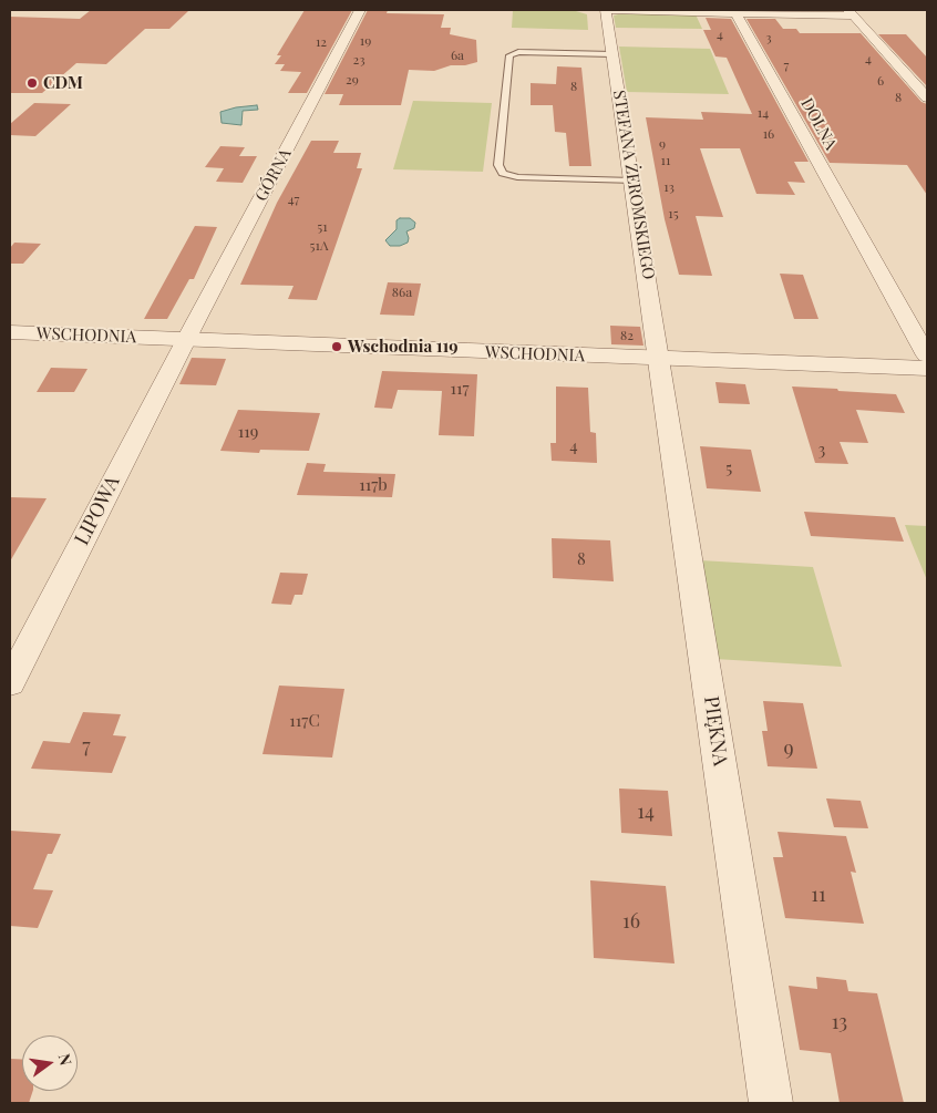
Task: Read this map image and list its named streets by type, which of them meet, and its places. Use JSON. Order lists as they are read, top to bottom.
{
  "streets": {
    "street": [
      "DOLNA",
      "GÓRNA",
      "STEFANA ŻEROMSKIEGO",
      "WSCHODNIA",
      "LIPOWA",
      "PIĘKNA"
    ]
  },
  "crossings": [
    ["GÓRNA", "WSCHODNIA"],
    ["GÓRNA", "LIPOWA"],
    ["STEFANA ŻEROMSKIEGO", "WSCHODNIA"],
    ["STEFANA ŻEROMSKIEGO", "PIĘKNA"],
    ["WSCHODNIA", "LIPOWA"],
    ["WSCHODNIA", "PIĘKNA"]
  ],
  "places": ["CDM", "Wschodnia 119"],
  "house_numbers": [
    "4",
    "3",
    "19",
    "12",
    "6a",
    "4",
    "23",
    "7",
    "29",
    "6",
    "8",
    "8",
    "14",
    "16",
    "9",
    "11",
    "13",
    "47",
    "15",
    "51",
    "51A",
    "86a",
    "82",
    "117",
    "119",
    "4",
    "3",
    "5",
    "117b",
    "8",
    "117C",
    "7",
    "9",
    "14",
    "11",
    "16",
    "13"
  ],
  "north": "right"
}
